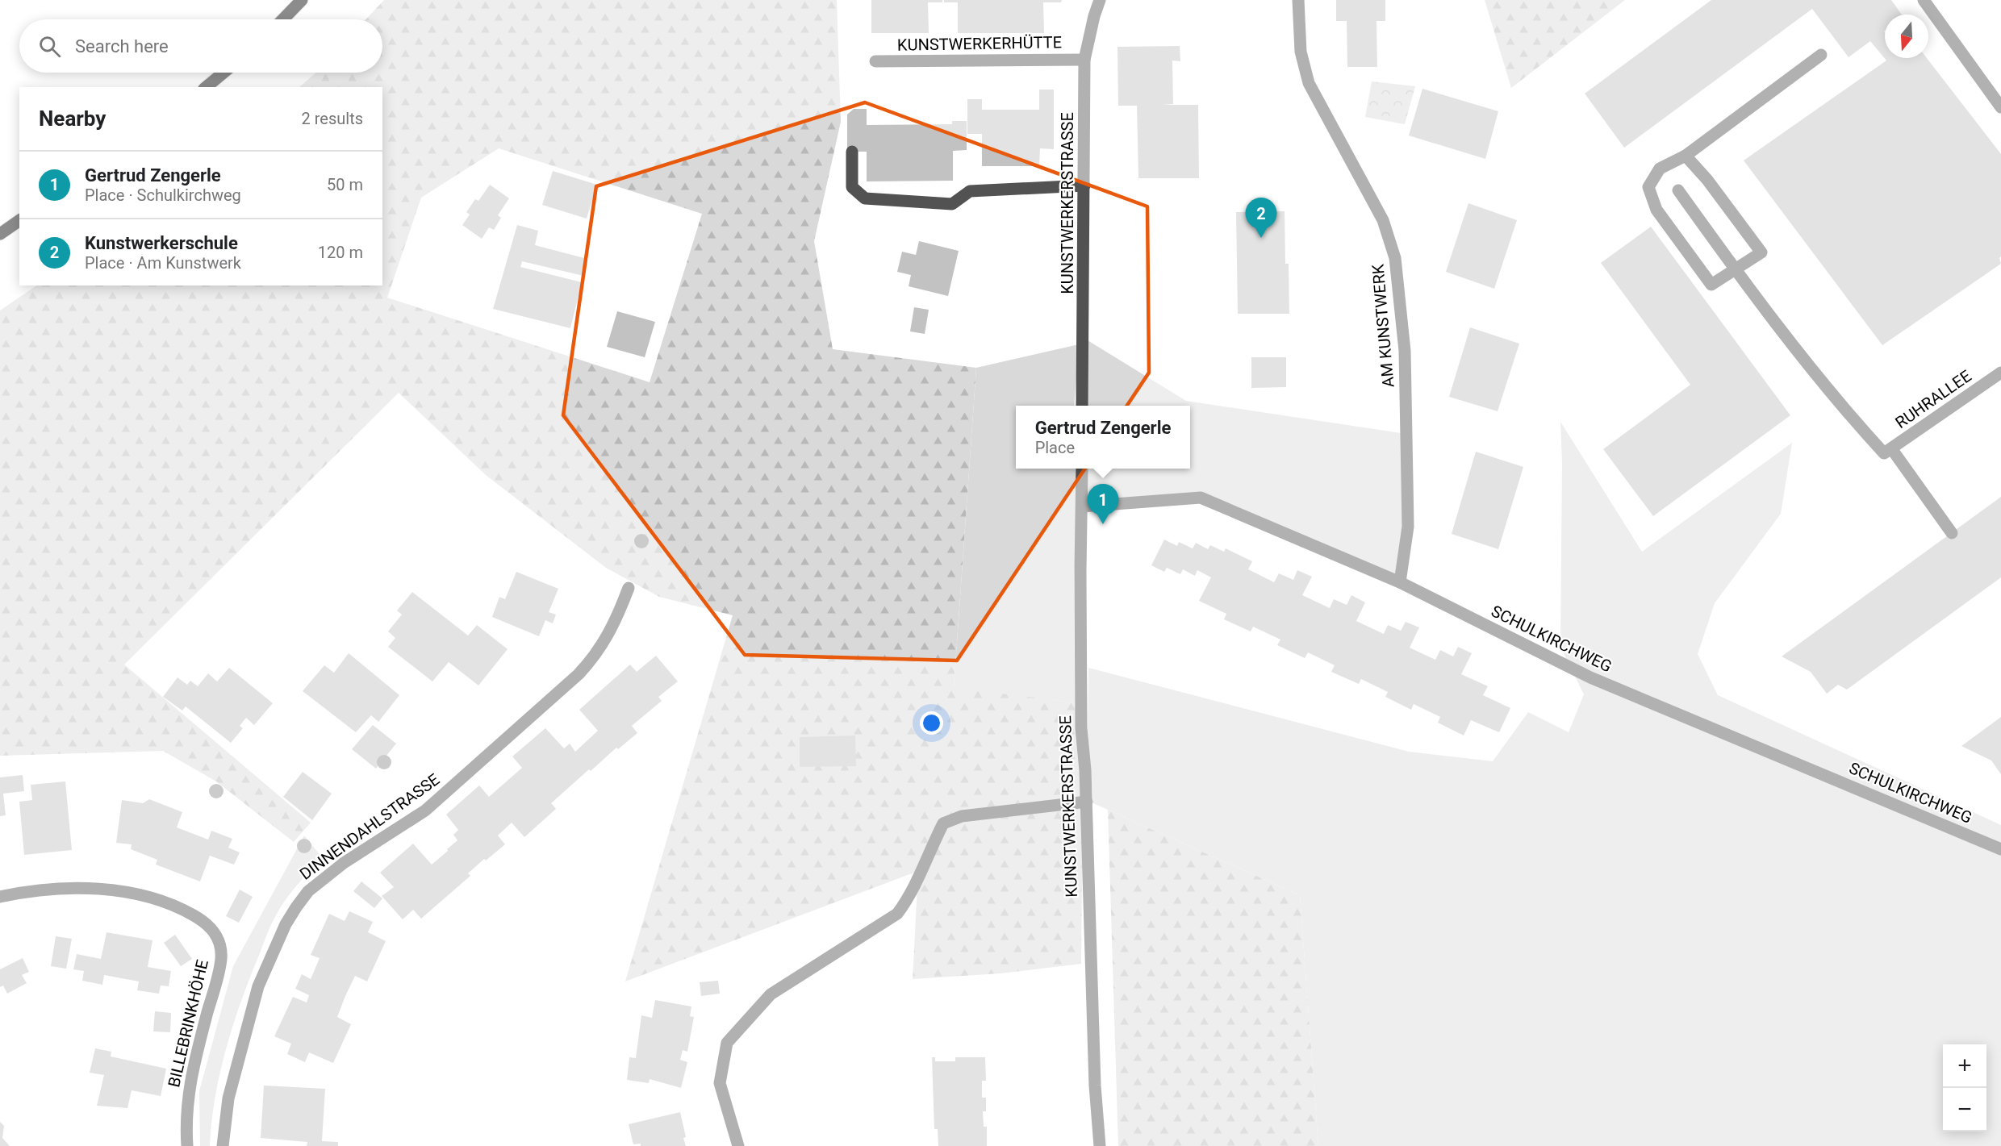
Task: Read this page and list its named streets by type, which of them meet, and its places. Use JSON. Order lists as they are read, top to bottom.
{
  "streets": {
    "street": [
      "KUNSTWERKERHÜTTE",
      "KUNSTWERKERSTRASSE",
      "AM KUNSTWERK",
      "RUHRALLEE",
      "SCHULKIRCHWEG",
      "DINNENDAHLSTRASSE",
      "BILLEBRINKHÖHE"
    ]
  },
  "crossings": [
    ["KUNSTWERKERHÜTTE", "KUNSTWERKERSTRASSE"],
    ["KUNSTWERKERSTRASSE", "SCHULKIRCHWEG"],
    ["AM KUNSTWERK", "SCHULKIRCHWEG"]
  ],
  "north": "bottom",
  "page": {
    "search": "Search here",
    "heading": ["Nearby", "2 results"],
    "list": [
      {
        "mark": "1",
        "name": "Gertrud Zengerle",
        "note": "Place · Schulkirchweg",
        "value": "50 m"
      },
      {
        "mark": "2",
        "name": "Kunstwerkerschule",
        "note": "Place · Am Kunstwerk",
        "value": "120 m"
      }
    ],
    "pins": ["2", "1"],
    "popup": ["Gertrud Zengerle", "Place"],
    "map_buttons": ["+", "−"]
  }
}
